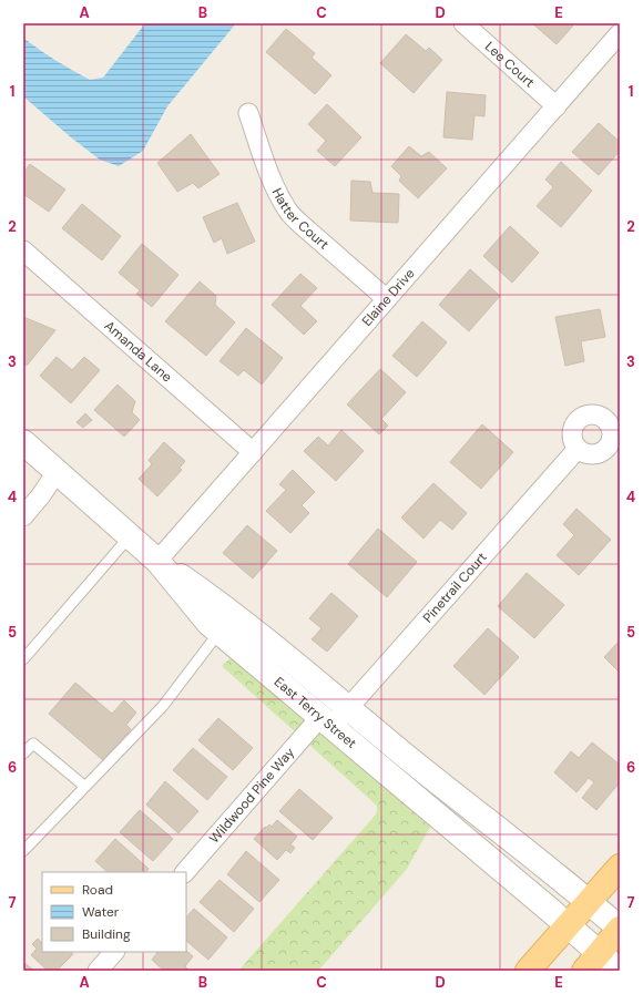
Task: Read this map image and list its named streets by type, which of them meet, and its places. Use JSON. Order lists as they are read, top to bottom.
{
  "streets": {
    "street": [
      "Lee Court",
      "Hatter Court",
      "Elaine Drive",
      "Amanda Lane",
      "Pinetrail Court",
      "East Terry Street",
      "Wildwood Pine Way"
    ]
  },
  "crossings": [
    ["Lee Court", "Elaine Drive"],
    ["Hatter Court", "Elaine Drive"],
    ["Elaine Drive", "Amanda Lane"],
    ["Elaine Drive", "East Terry Street"],
    ["Pinetrail Court", "East Terry Street"],
    ["Pinetrail Court", "Wildwood Pine Way"],
    ["East Terry Street", "Wildwood Pine Way"]
  ],
  "legend": ["Road", "Water", "Building"],
  "grid": {
    "columns": [
      "A",
      "B",
      "C",
      "D",
      "E"
    ],
    "rows": [
      "1",
      "2",
      "3",
      "4",
      "5",
      "6",
      "7"
    ]
  }
}
